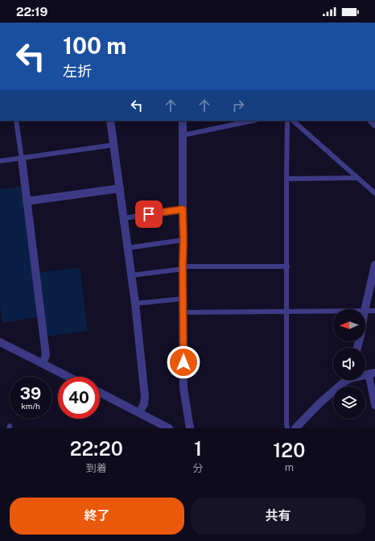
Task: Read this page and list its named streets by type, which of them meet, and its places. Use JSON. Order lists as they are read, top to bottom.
{
  "north": "left",
  "page": {
    "status": "22:19",
    "turn": ["100 m", "左折"],
    "speed": "39 km/h",
    "limit": "40",
    "eta": [
      "22:20",
      "到着",
      "1",
      "分",
      "120",
      "m"
    ],
    "buttons": ["終了", "共有"]
  }
}
